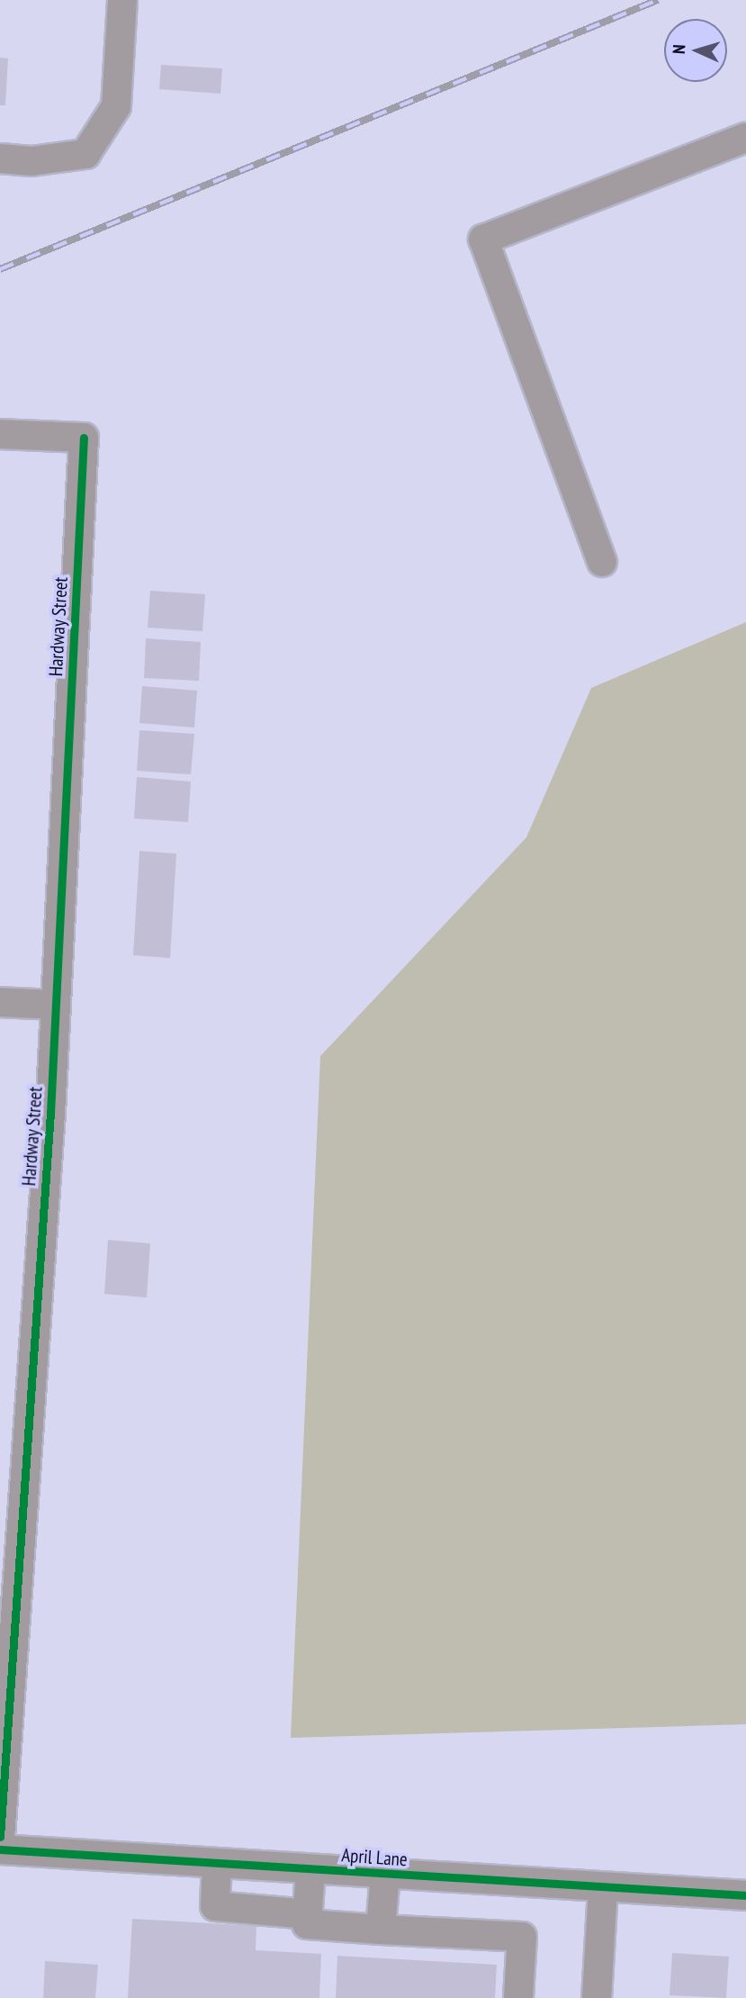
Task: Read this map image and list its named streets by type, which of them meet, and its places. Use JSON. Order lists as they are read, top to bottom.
{
  "streets": {
    "street": ["Hardway Street", "April Lane"]
  },
  "north": "left"
}
